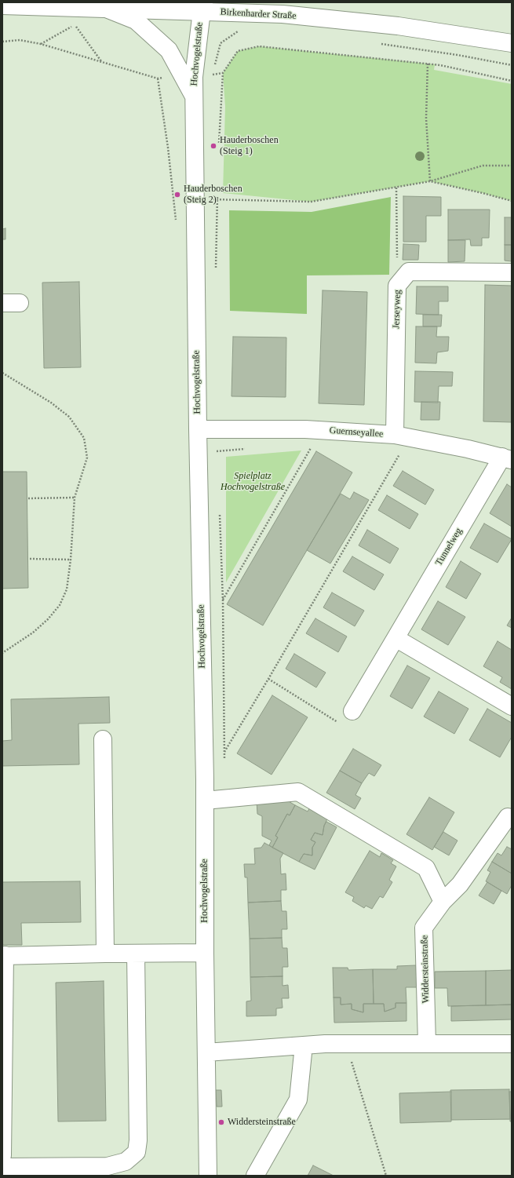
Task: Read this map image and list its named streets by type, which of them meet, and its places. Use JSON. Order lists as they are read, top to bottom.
{
  "streets": {
    "street": [
      "Birkenharder Straße",
      "Hochvogelstraße",
      "Jerseyweg",
      "Guernseyallee",
      "Tunnelweg",
      "Widdersteinstraße"
    ]
  },
  "crossings": [
    ["Birkenharder Straße", "Hochvogelstraße"],
    ["Hochvogelstraße", "Guernseyallee"],
    ["Jerseyweg", "Guernseyallee"],
    ["Guernseyallee", "Tunnelweg"]
  ],
  "parks": ["Spielplatz Hochvogelstraße"],
  "places": ["Hauderboschen (Steig 1)", "Hauderboschen (Steig 2)", "Widdersteinstraße"]
}
